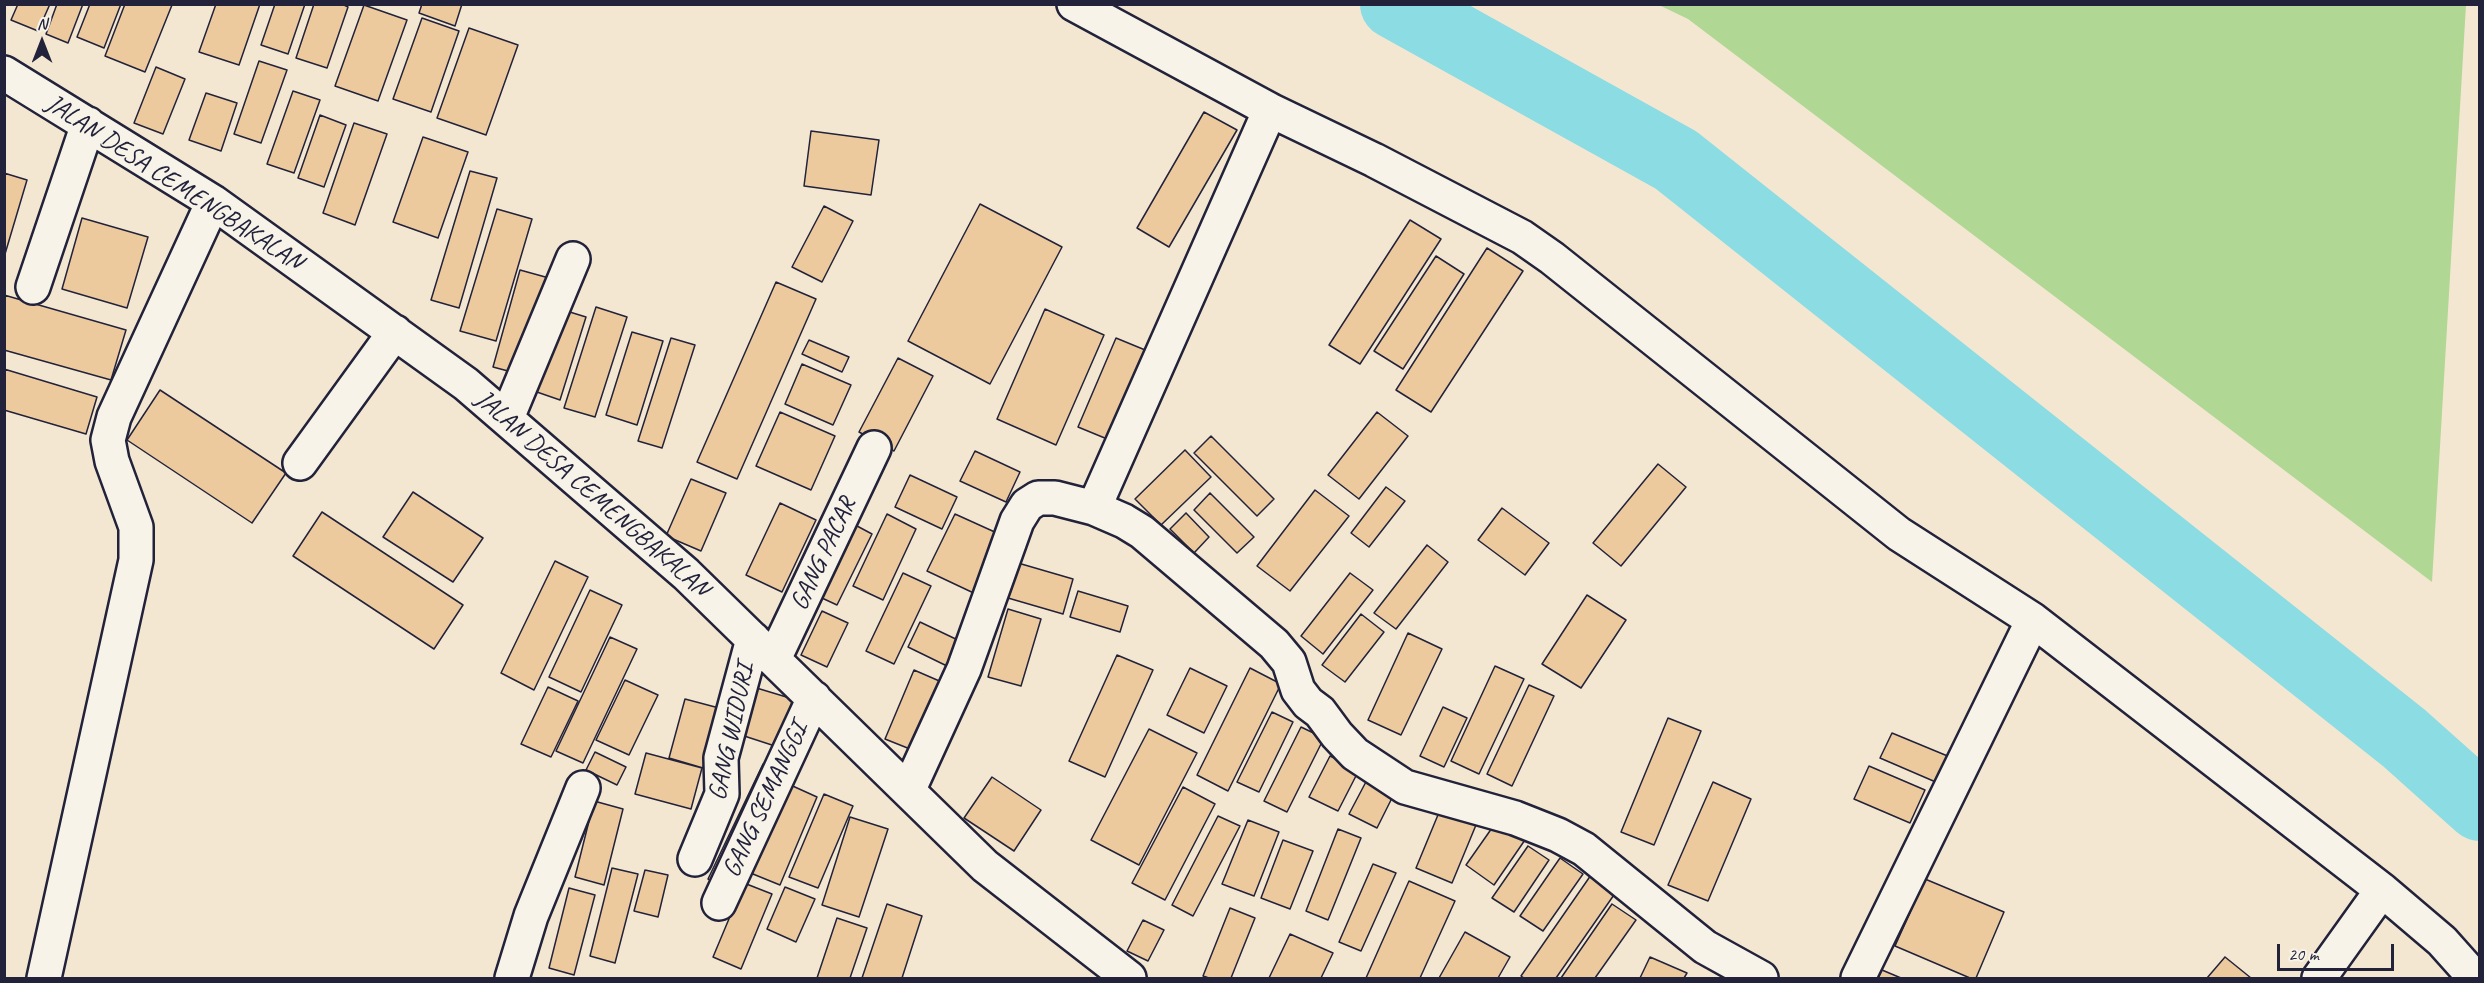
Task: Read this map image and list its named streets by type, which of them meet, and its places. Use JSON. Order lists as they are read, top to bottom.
{
  "streets": {
    "street": [
      "JALAN DESA CEMENGBAKALAN",
      "GANG PACAR",
      "GANG WIDURI",
      "GANG SEMANGGI"
    ]
  },
  "crossings": [
    ["JALAN DESA CEMENGBAKALAN", "GANG PACAR"],
    ["JALAN DESA CEMENGBAKALAN", "GANG WIDURI"],
    ["JALAN DESA CEMENGBAKALAN", "GANG SEMANGGI"],
    ["GANG PACAR", "GANG WIDURI"]
  ],
  "scale_bar": "20 m",
  "north": "top"
}
